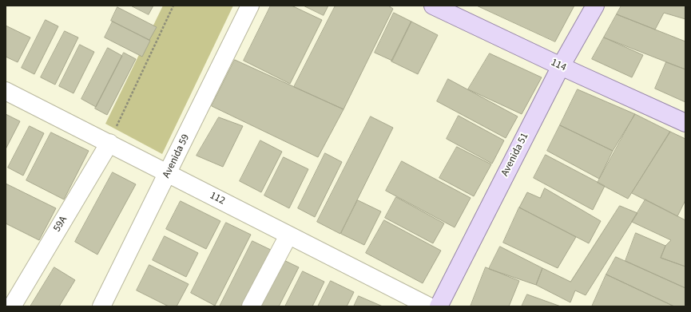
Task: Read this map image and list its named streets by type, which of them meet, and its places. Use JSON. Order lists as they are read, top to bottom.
{
  "streets": {
    "main road": ["114", "Avenida 51"],
    "street": ["Avenida 59", "112", "59A"]
  },
  "crossings": [
    ["114", "Avenida 51"],
    ["Avenida 59", "112"],
    ["112", "59A"]
  ]
}
